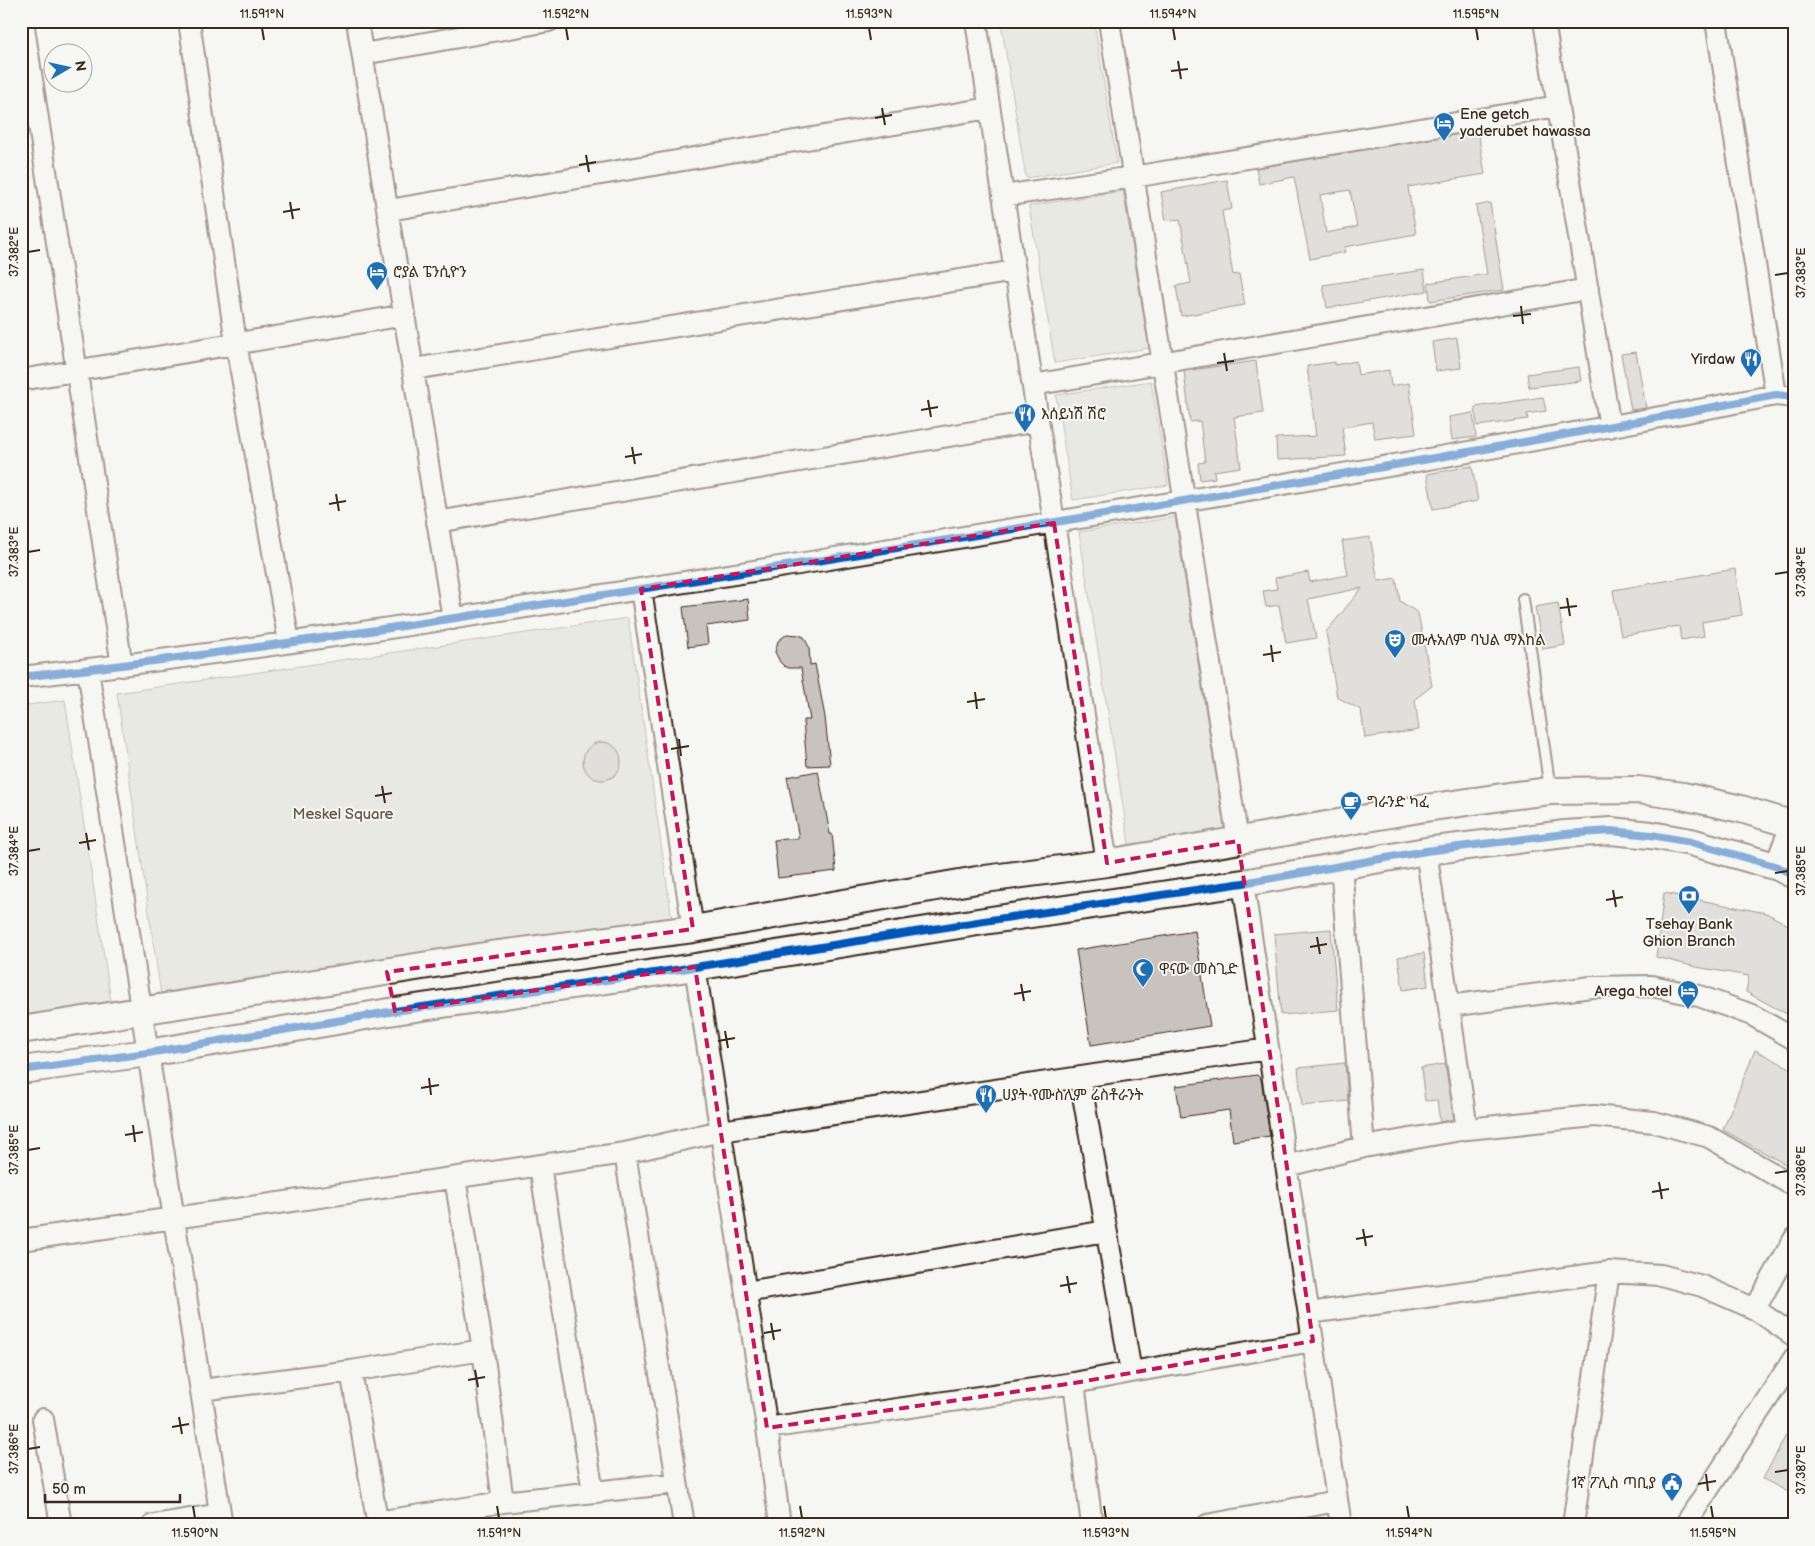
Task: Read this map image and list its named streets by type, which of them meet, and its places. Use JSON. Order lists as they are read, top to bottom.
{
  "parks": ["Meskel Square"],
  "places": {
    "hotel": ["Ene getch yaderubet hawassa", "ሮያል ፔንሲዮን", "Arega hotel"],
    "restaurant": ["Yirdaw", "እሰይነሽ ሽሮ", "ሀያት የሙስሊም ሬስቶራንት"],
    "theatre": ["ሙሉአለም ባህል ማእከል"],
    "cafe": ["ግራንድ ካፈ"],
    "bank": ["Tsehay Bank Ghion Branch"],
    "mosque": ["ዋናው መስጊድ"],
    "public building": ["1ኛ ፖሊስ ጣቢያ"]
  },
  "scale_bar": "50 m",
  "north": "right",
  "coordinates": [
    "11.591°N",
    "11.592°N",
    "11.593°N",
    "11.594°N",
    "11.595°N",
    "37.382°E",
    "37.383°E",
    "37.384°E",
    "37.385°E",
    "37.386°E",
    "37.387°E",
    "11.590°N"
  ]
}
